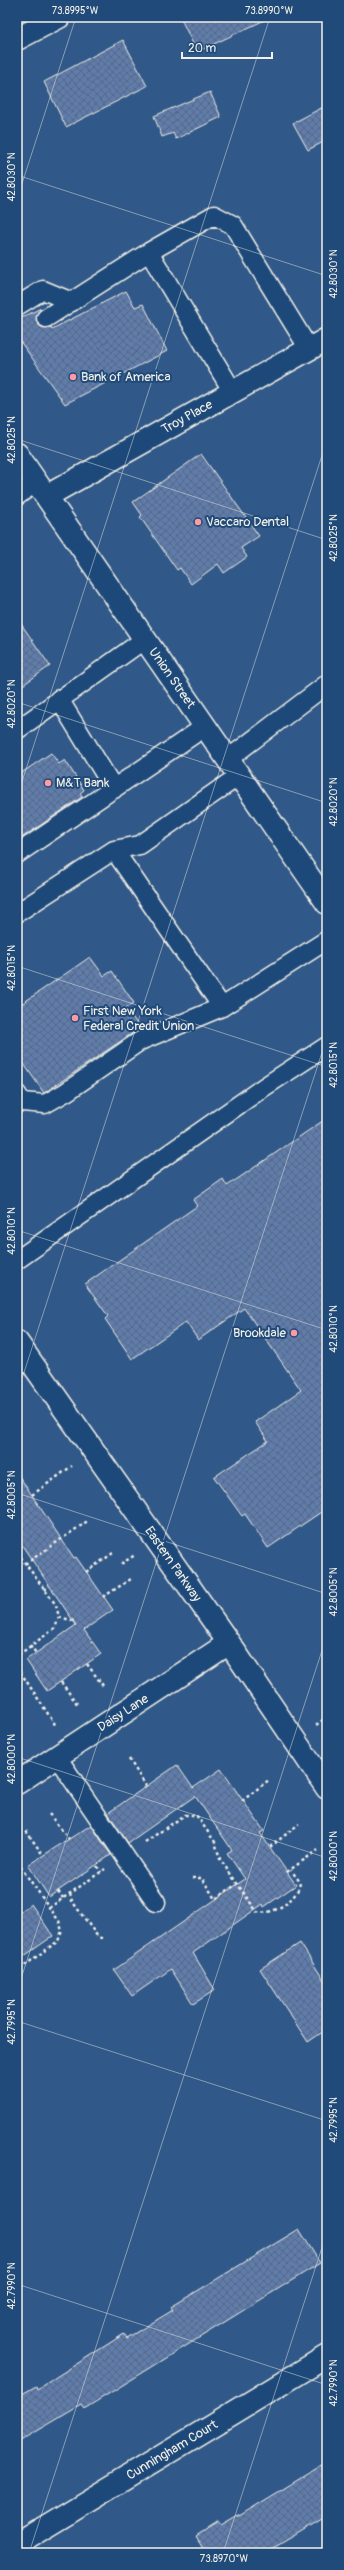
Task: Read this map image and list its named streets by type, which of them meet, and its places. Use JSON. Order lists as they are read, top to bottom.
{
  "streets": {
    "street": [
      "Troy Place",
      "Union Street",
      "Eastern Parkway",
      "Daisy Lane",
      "Cunningham Court"
    ]
  },
  "crossings": [
    ["Troy Place", "Union Street"],
    ["Eastern Parkway", "Daisy Lane"]
  ],
  "places": [
    "Bank of America",
    "Vaccaro Dental",
    "M&T Bank",
    "First New York Federal Credit Union",
    "Brookdale"
  ],
  "scale_bar": "20 m",
  "coordinates": [
    "73.8995°W",
    "73.8990°W",
    "42.8030°N",
    "42.8025°N",
    "42.8020°N",
    "42.8015°N",
    "42.8010°N",
    "42.8005°N",
    "42.8000°N",
    "42.7995°N",
    "42.7990°N",
    "73.8970°W"
  ]
}
